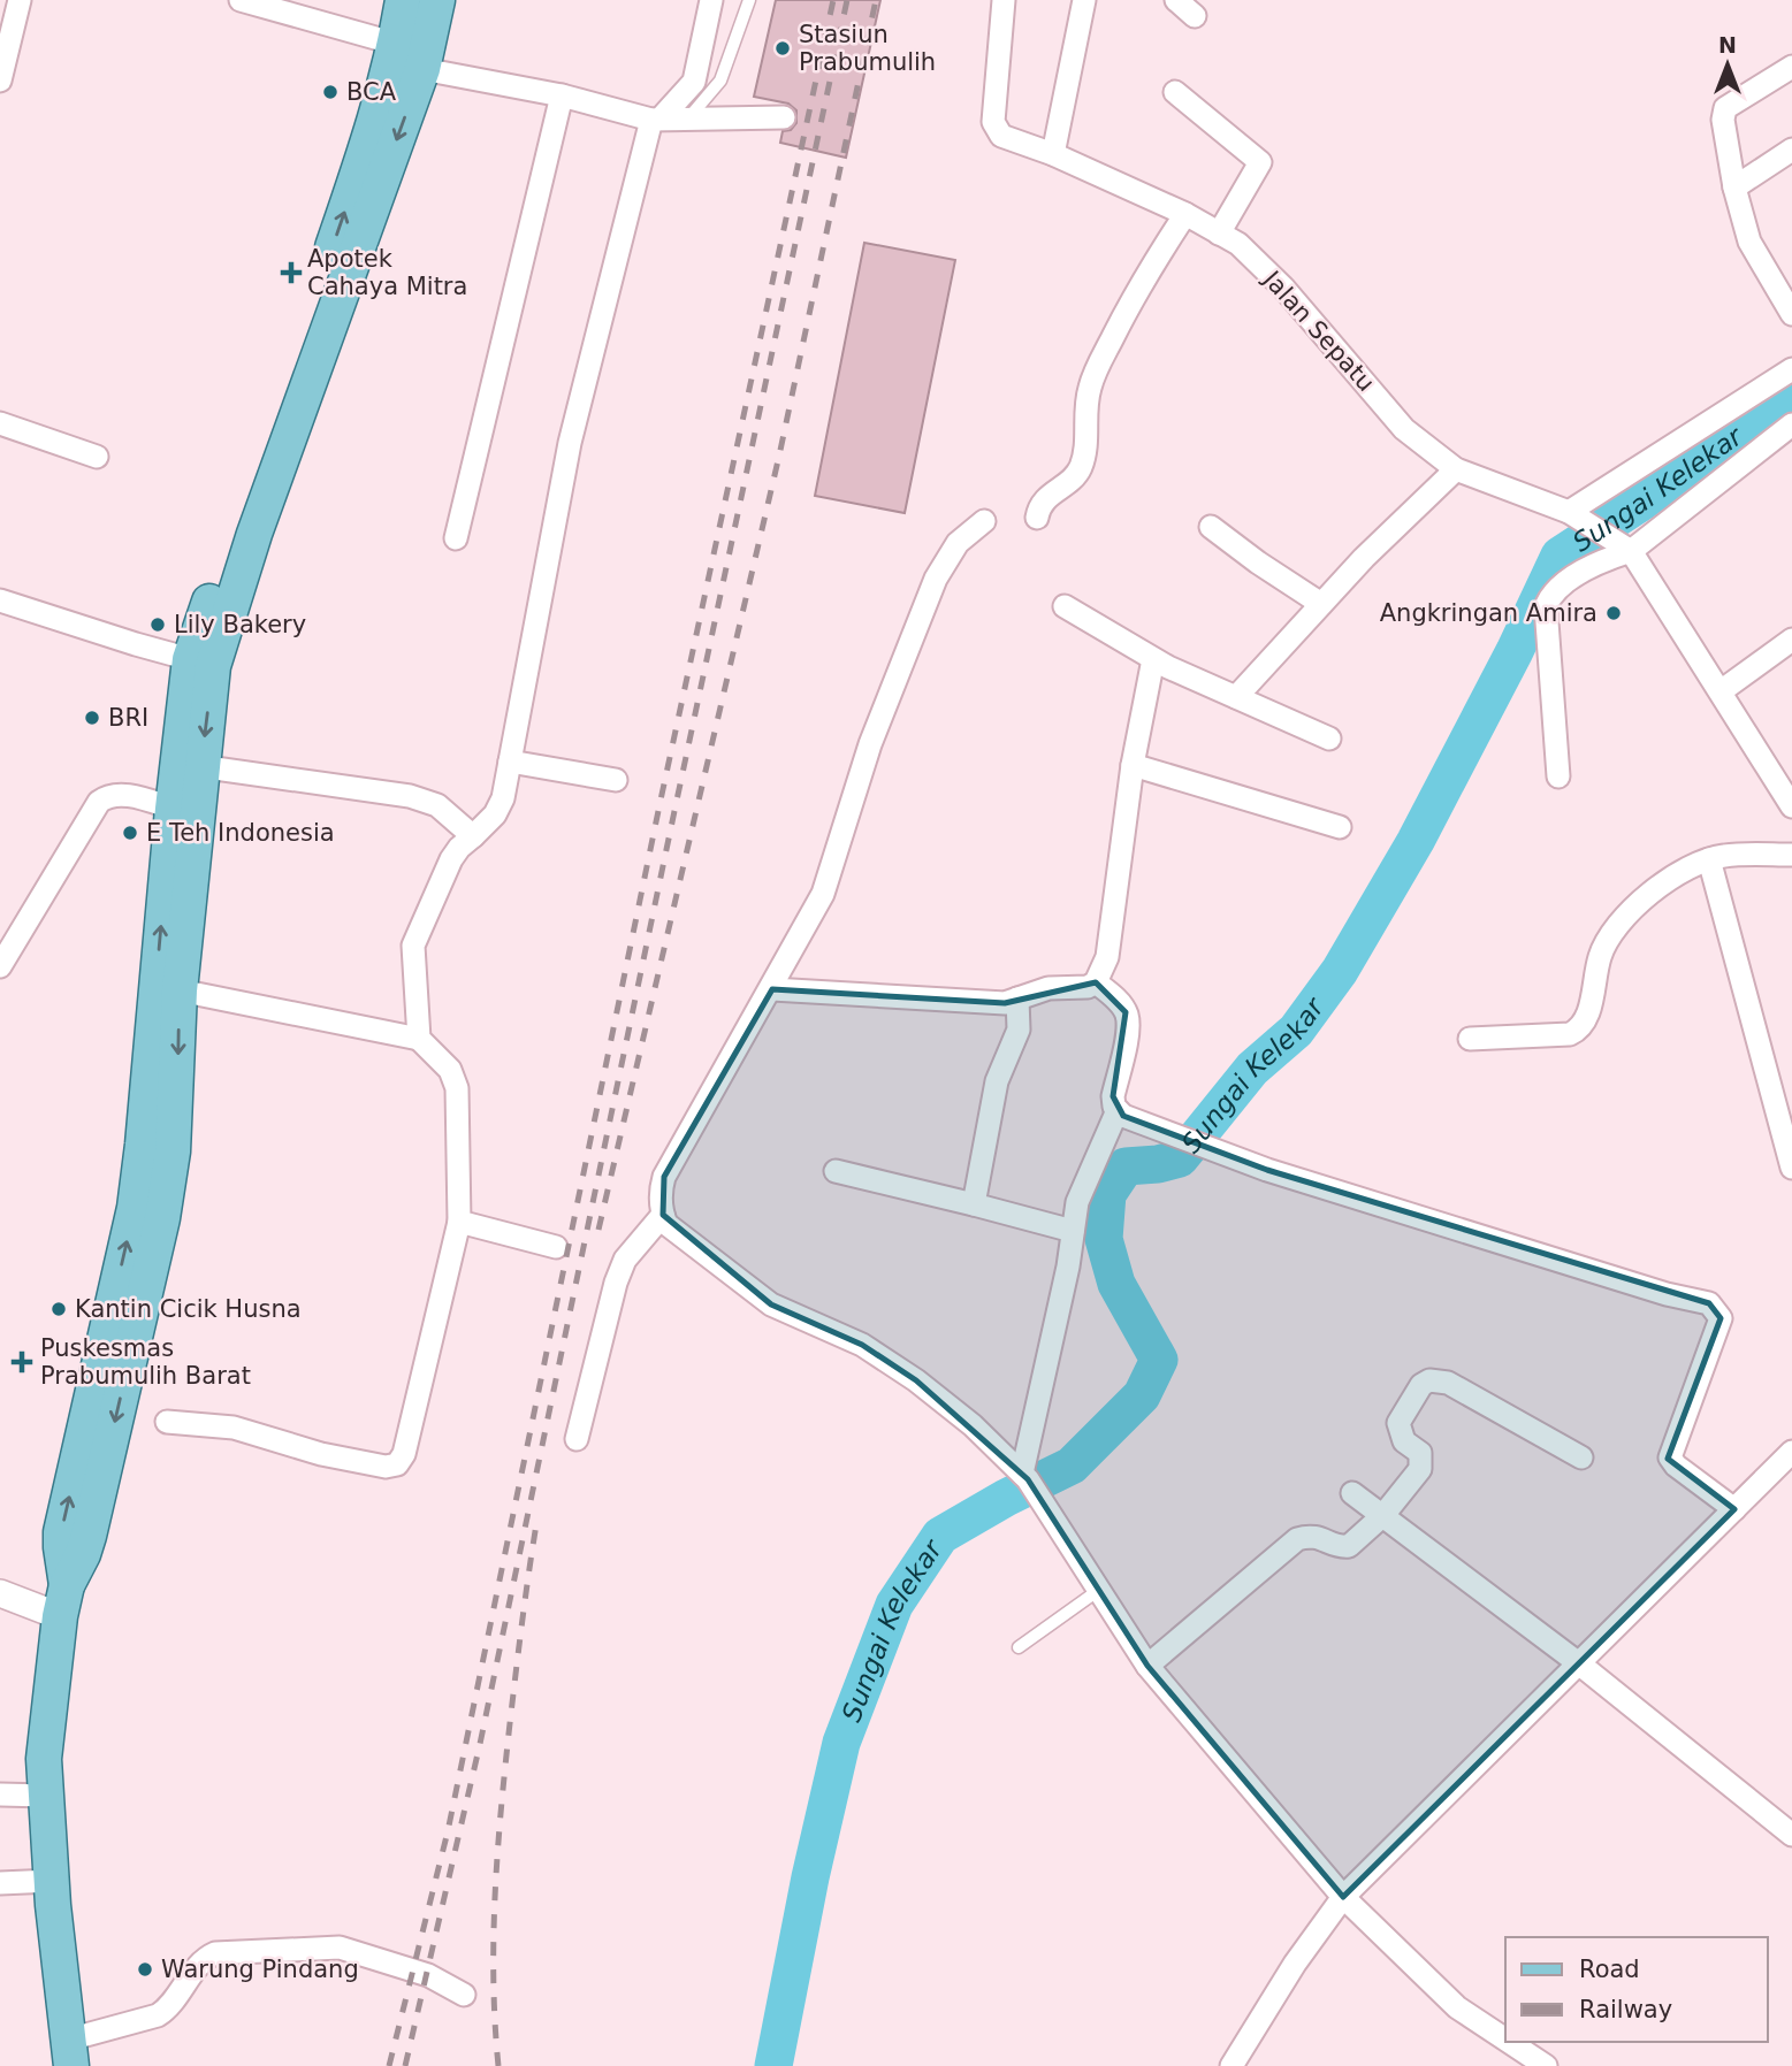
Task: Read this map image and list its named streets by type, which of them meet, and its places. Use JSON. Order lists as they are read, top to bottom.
{
  "streets": {
    "street": ["Jalan Sepatu"]
  },
  "water": ["Sungai Kelekar"],
  "places": {
    "other": [
      "Stasiun Prabumulih",
      "BCA",
      "Angkringan Amira",
      "Lily Bakery",
      "BRI",
      "E Teh Indonesia",
      "Kantin Cicik Husna",
      "Warung Pindang"
    ],
    "health": ["Apotek Cahaya Mitra", "Puskesmas Prabumulih Barat"]
  },
  "legend": ["Road", "Railway"],
  "north": "top"
}
